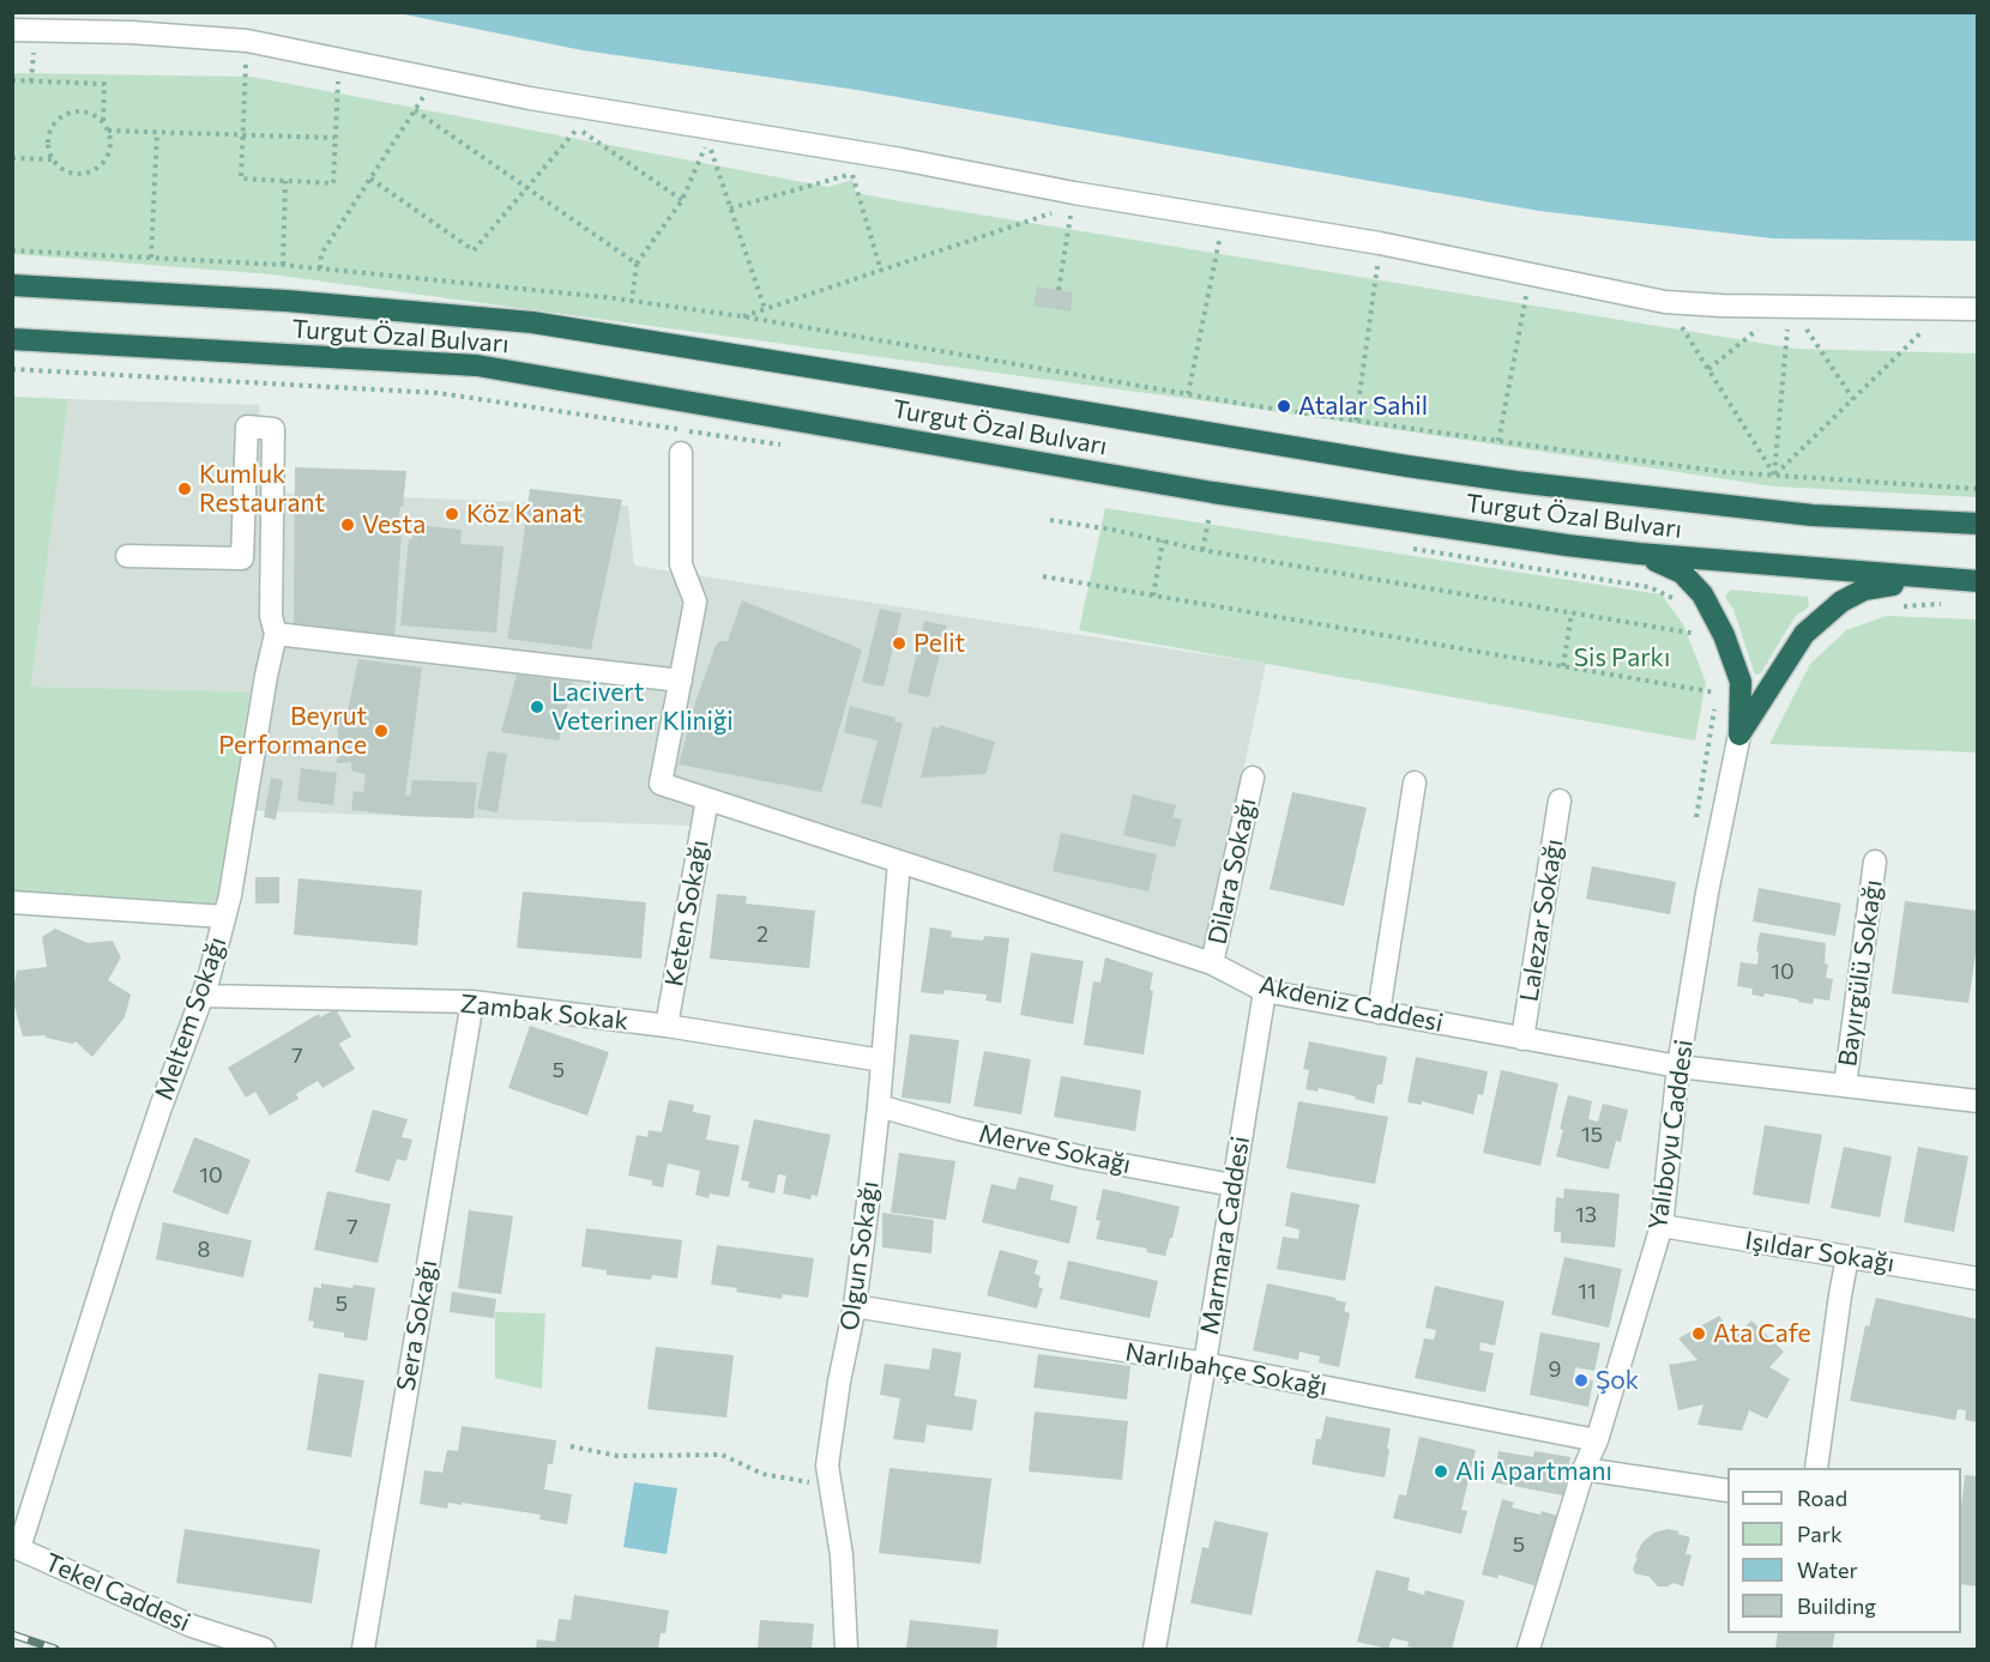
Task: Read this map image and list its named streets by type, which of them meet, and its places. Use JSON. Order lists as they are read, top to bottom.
{
  "streets": {
    "highway": ["Turgut Özal Bulvarı"],
    "street": [
      "Dilara Sokağı",
      "Keten Sokağı",
      "Lalezar Sokağı",
      "Bayırgülü Sokağı",
      "Akdeniz Caddesi",
      "Zambak Sokak",
      "Meltem Sokağı",
      "Yalıboyu Caddesi",
      "Merve Sokağı",
      "Marmara Caddesi",
      "Işıldar Sokağı",
      "Olgun Sokağı",
      "Sera Sokağı",
      "Narlıbahçe Sokağı",
      "Tekel Caddesi"
    ]
  },
  "crossings": [
    ["Dilara Sokağı", "Akdeniz Caddesi"],
    ["Keten Sokağı", "Akdeniz Caddesi"],
    ["Keten Sokağı", "Zambak Sokak"],
    ["Lalezar Sokağı", "Akdeniz Caddesi"],
    ["Bayırgülü Sokağı", "Akdeniz Caddesi"],
    ["Akdeniz Caddesi", "Yalıboyu Caddesi"],
    ["Akdeniz Caddesi", "Marmara Caddesi"],
    ["Akdeniz Caddesi", "Olgun Sokağı"],
    ["Zambak Sokak", "Meltem Sokağı"],
    ["Zambak Sokak", "Olgun Sokağı"],
    ["Zambak Sokak", "Sera Sokağı"],
    ["Meltem Sokağı", "Tekel Caddesi"],
    ["Yalıboyu Caddesi", "Işıldar Sokağı"],
    ["Yalıboyu Caddesi", "Narlıbahçe Sokağı"],
    ["Merve Sokağı", "Marmara Caddesi"],
    ["Merve Sokağı", "Olgun Sokağı"],
    ["Marmara Caddesi", "Narlıbahçe Sokağı"],
    ["Olgun Sokağı", "Narlıbahçe Sokağı"]
  ],
  "parks": ["Sis Parkı"],
  "places": [
    "Atalar Sahil",
    "Kumluk Restaurant",
    "Köz Kanat",
    "Vesta",
    "Pelit",
    "Lacivert Veteriner Kliniği",
    "Beyrut Performance",
    "Ata Cafe",
    "Şok",
    "Ali Apartmanı"
  ],
  "house_numbers": [
    "2",
    "10",
    "7",
    "5",
    "15",
    "10",
    "13",
    "7",
    "8",
    "11",
    "5",
    "9",
    "5"
  ],
  "legend": [
    "Road",
    "Park",
    "Water",
    "Building"
  ]
}
